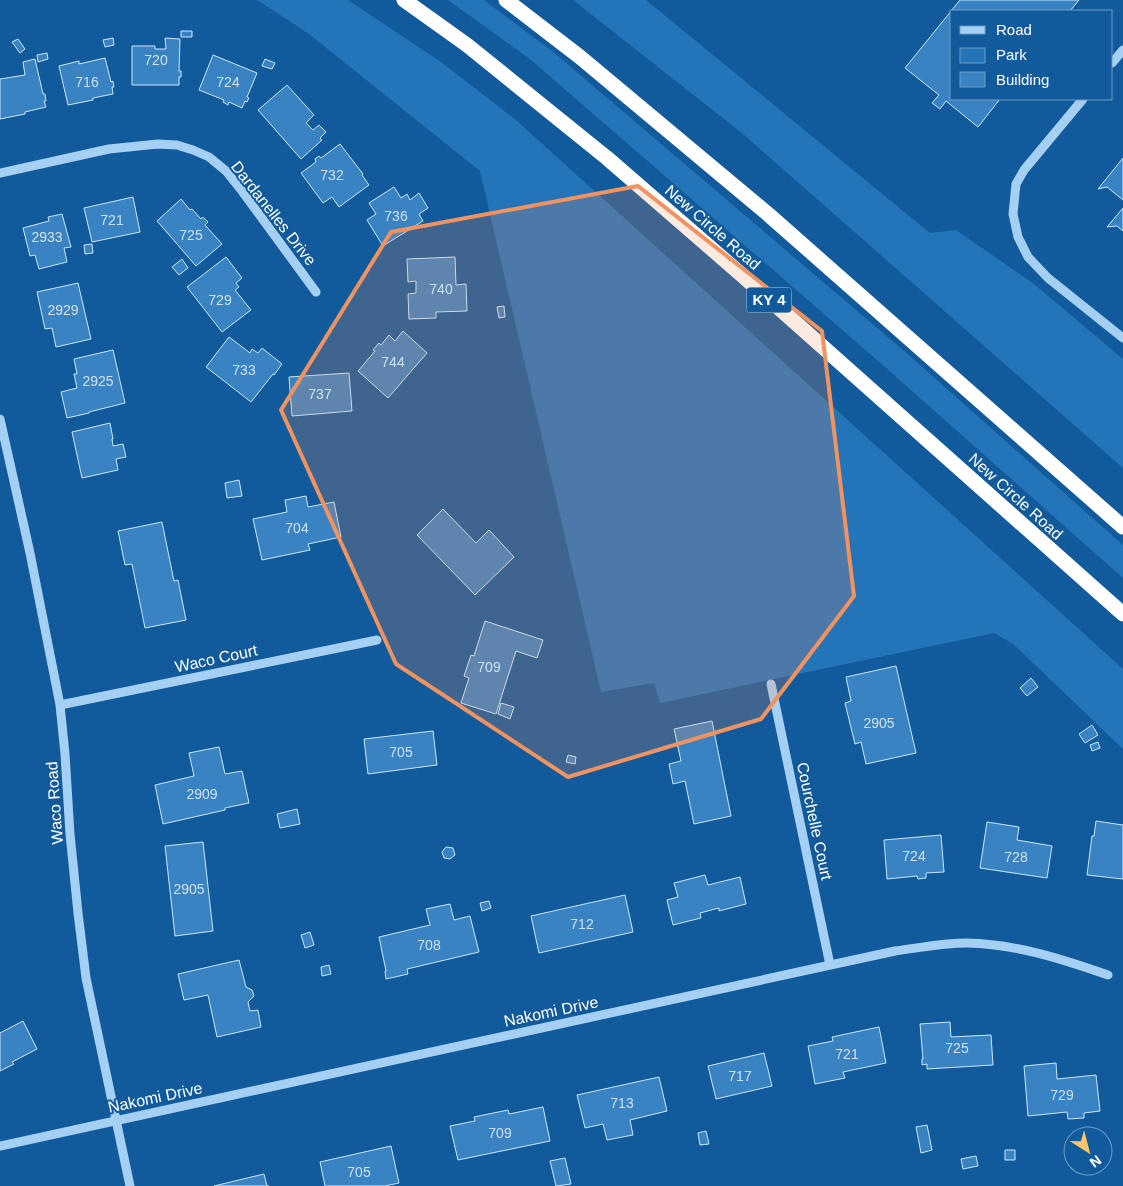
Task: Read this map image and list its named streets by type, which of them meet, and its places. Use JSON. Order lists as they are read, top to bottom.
{
  "streets": {
    "highway": ["New Circle Road", "KY 4"],
    "street": [
      "Dardanelles Drive",
      "Waco Court",
      "Waco Road",
      "Courchelle Court",
      "Nakomi Drive"
    ]
  },
  "crossings": [
    ["Waco Court", "Waco Road"],
    ["Waco Road", "Nakomi Drive"],
    ["Courchelle Court", "Nakomi Drive"]
  ],
  "house_numbers": [
    "720",
    "716",
    "724",
    "732",
    "736",
    "721",
    "725",
    "2933",
    "740",
    "729",
    "2929",
    "744",
    "733",
    "2925",
    "737",
    "704",
    "709",
    "2905",
    "705",
    "2909",
    "724",
    "728",
    "2905",
    "712",
    "708",
    "725",
    "721",
    "717",
    "729",
    "713",
    "709",
    "705"
  ],
  "legend": ["Road", "Park", "Building"],
  "north": "bottom right"
}
